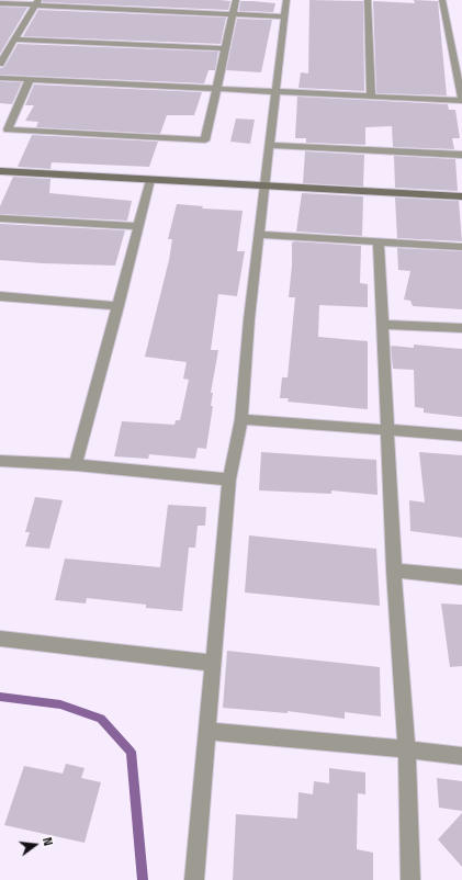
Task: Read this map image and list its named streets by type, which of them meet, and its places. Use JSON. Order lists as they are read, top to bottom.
{
  "north": "right"
}
